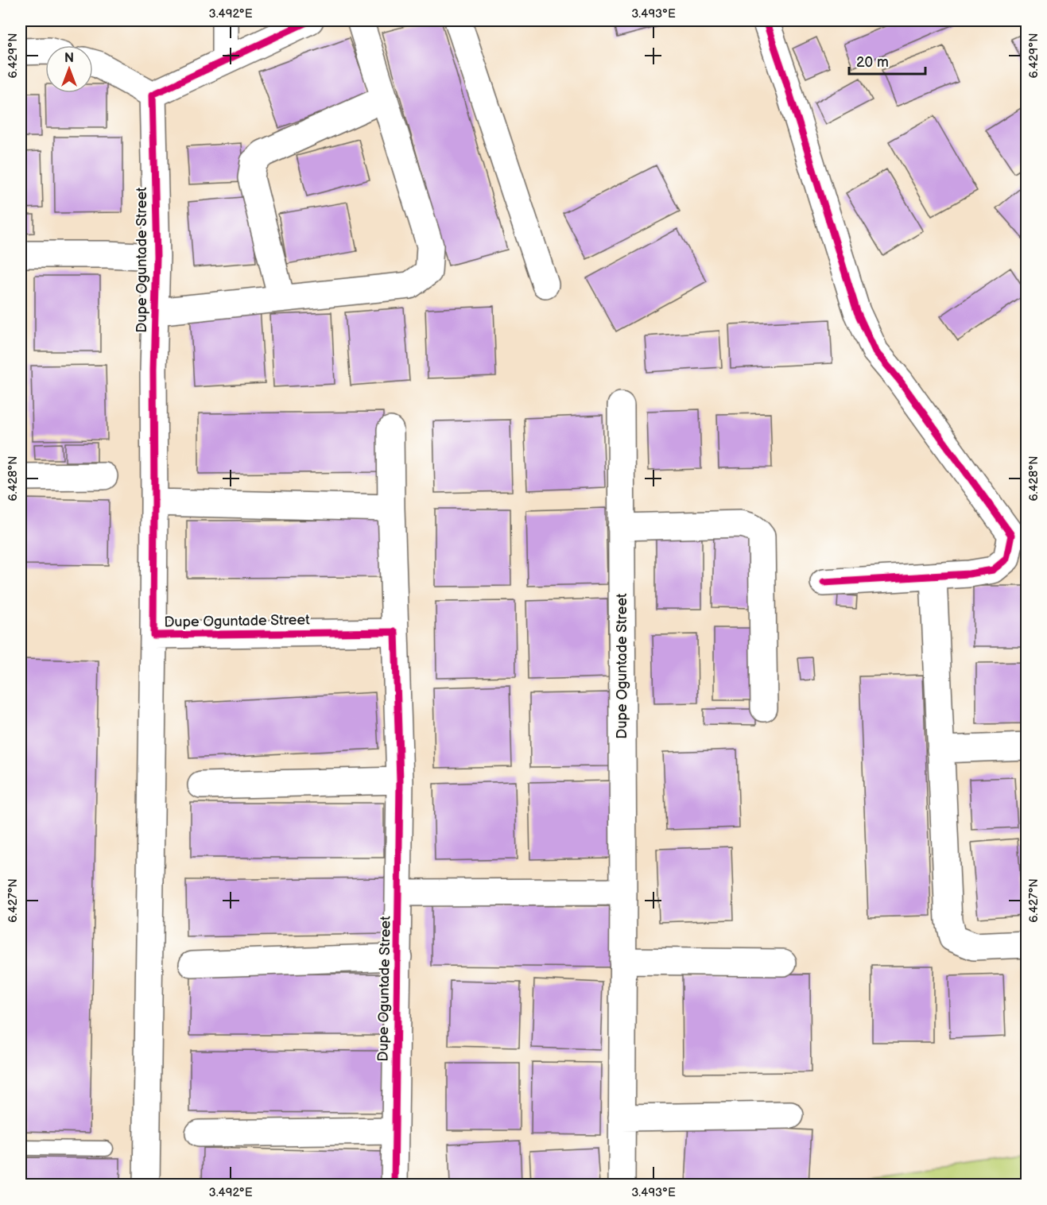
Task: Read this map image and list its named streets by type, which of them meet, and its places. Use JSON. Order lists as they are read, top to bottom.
{
  "streets": {
    "street": ["Dupe Oguntade Street"]
  },
  "scale_bar": "20 m",
  "north": "top",
  "coordinates": [
    "3.492°E",
    "3.493°E",
    "6.429°N",
    "6.428°N",
    "6.427°N"
  ]
}
